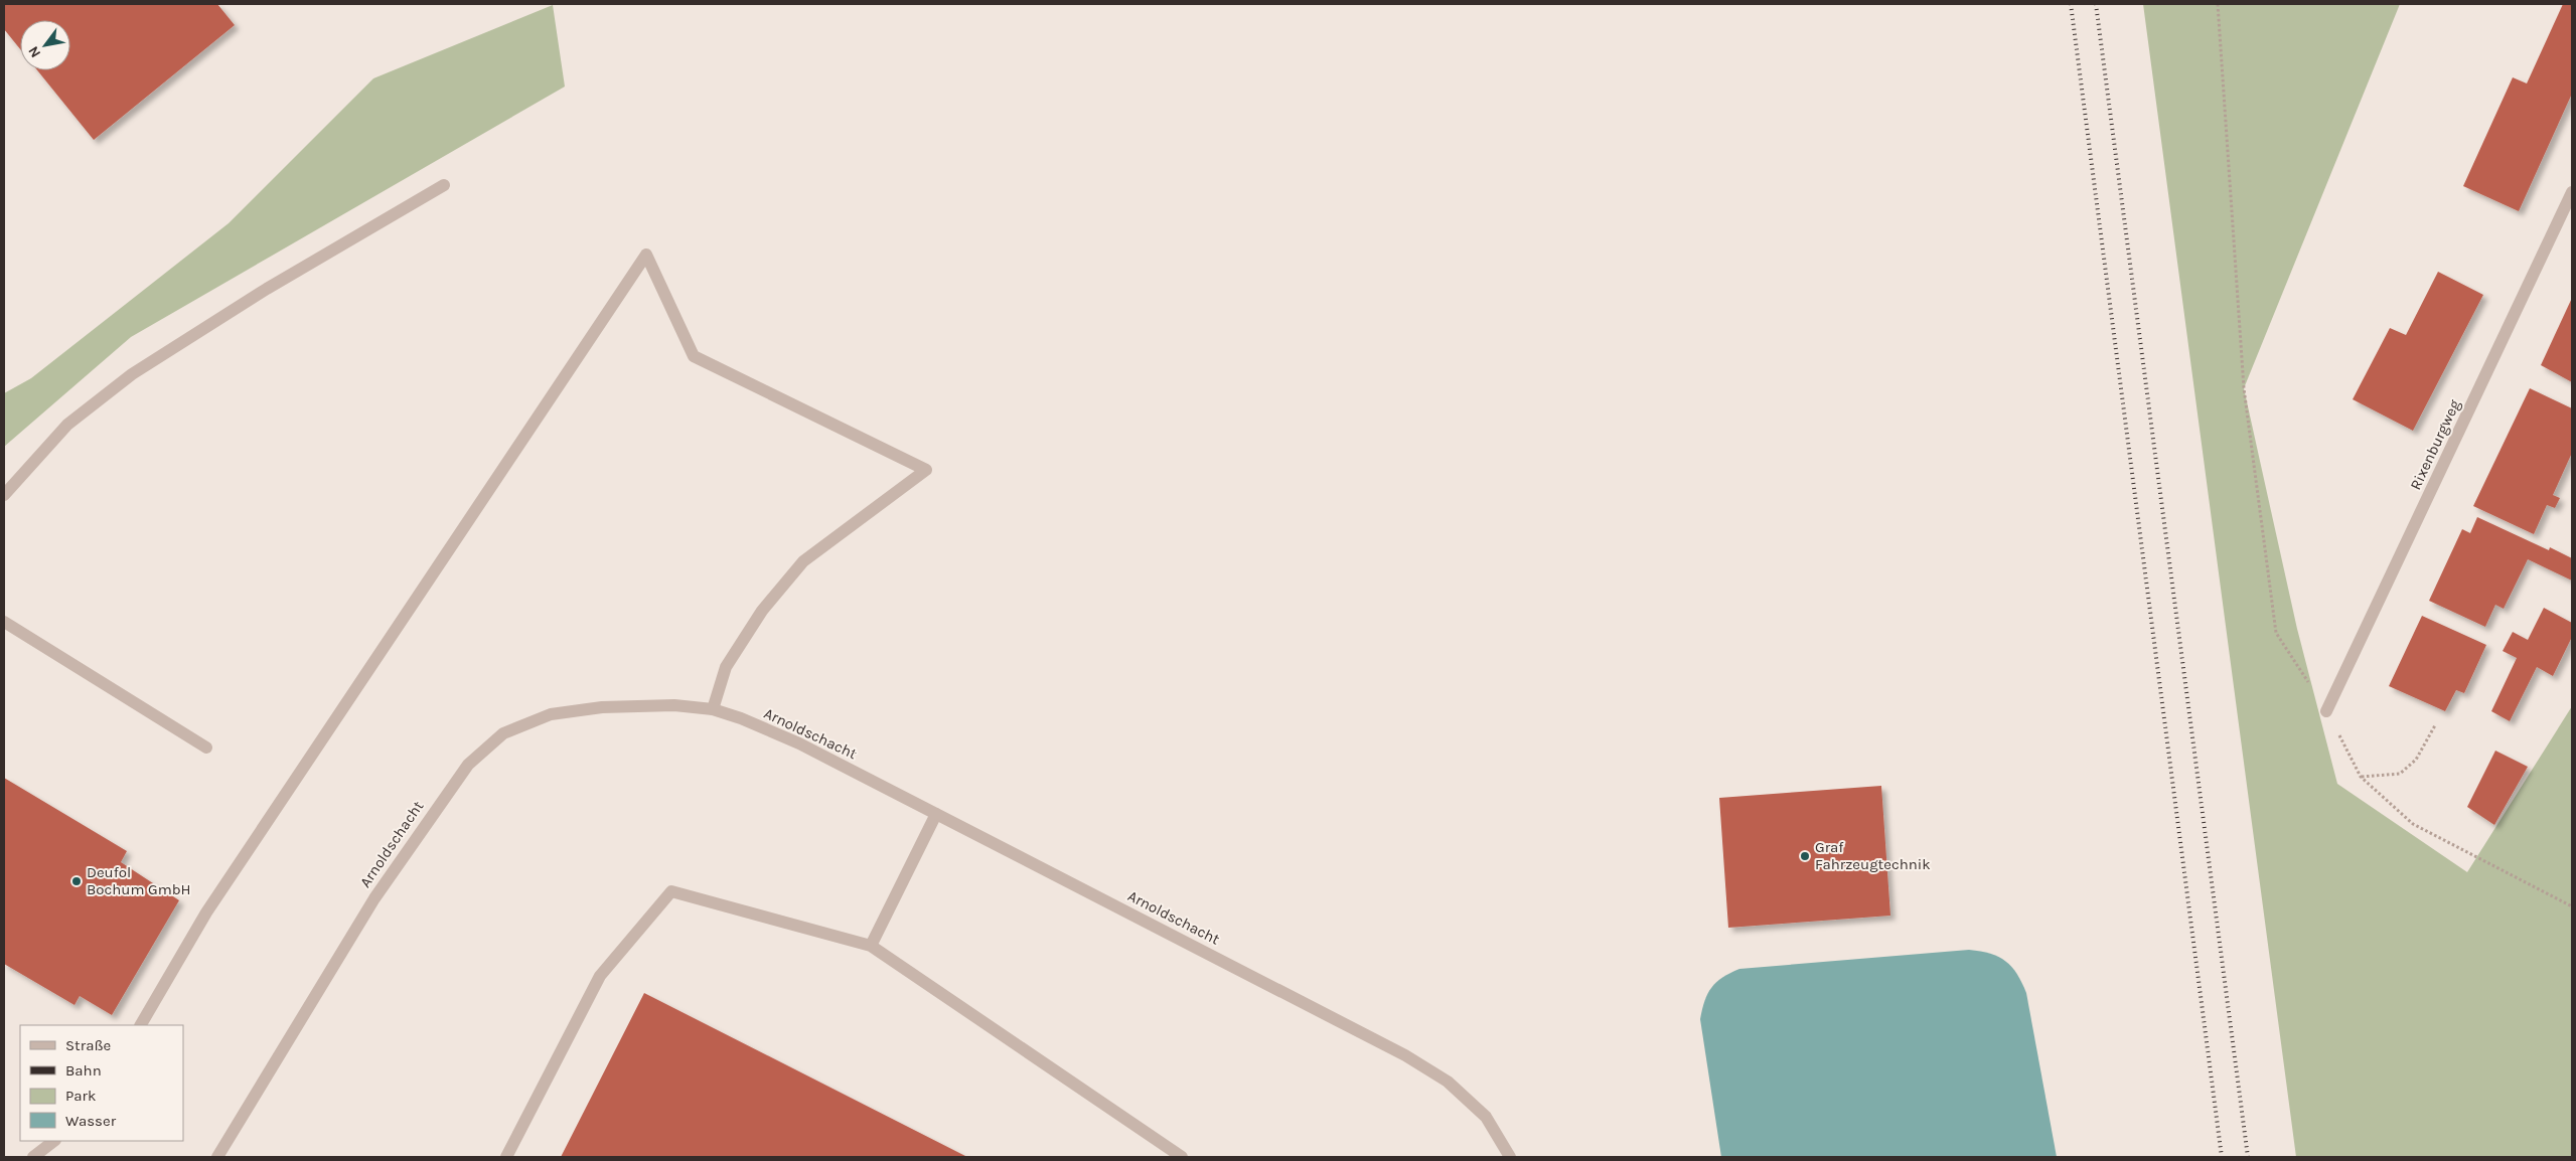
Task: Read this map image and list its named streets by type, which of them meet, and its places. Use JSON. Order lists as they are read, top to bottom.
{
  "streets": {
    "street": ["Rixenburgweg", "Arnoldschacht"]
  },
  "places": ["Graf Fahrzeugtechnik", "Deufol Bochum GmbH"],
  "legend": [
    "Straße",
    "Bahn",
    "Park",
    "Wasser"
  ],
  "north": "bottom left"
}
